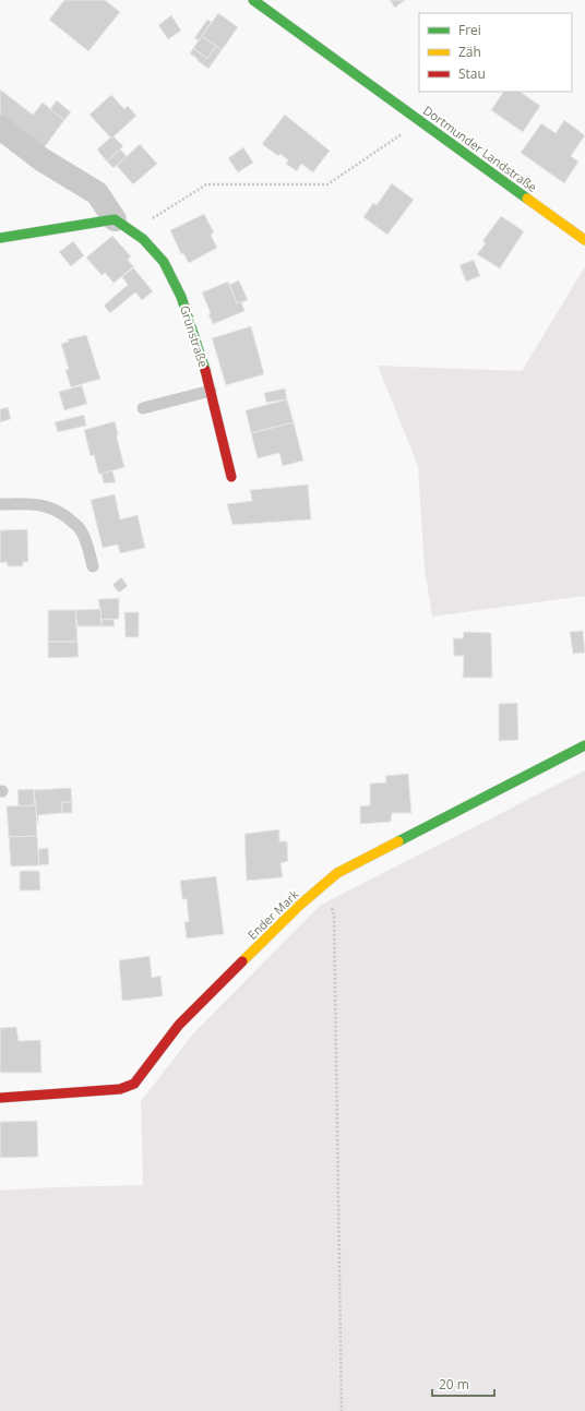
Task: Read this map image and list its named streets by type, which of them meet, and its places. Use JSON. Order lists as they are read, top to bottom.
{
  "streets": {
    "street": ["Dortmunder Landstraße", "Grünstraße", "Ender Mark"]
  },
  "legend": ["Frei", "Zäh", "Stau"],
  "scale_bar": "20 m"
}
